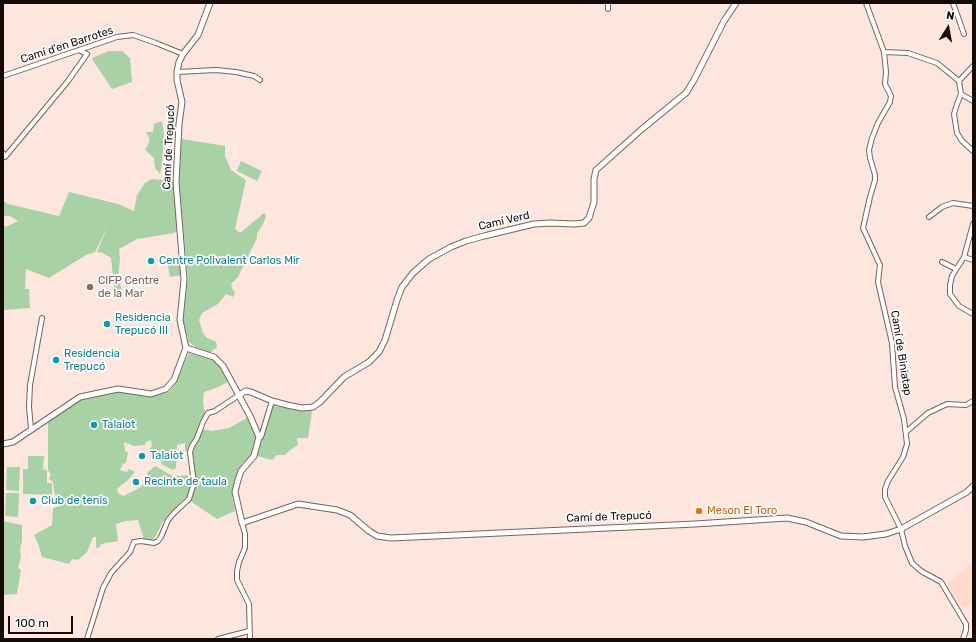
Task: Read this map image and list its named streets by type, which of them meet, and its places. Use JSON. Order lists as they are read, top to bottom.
{
  "streets": {
    "street": [
      "Camí d'en Barrotes",
      "Camí de Trepucó",
      "Camí Verd",
      "Camí de Biniatap"
    ]
  },
  "crossings": [
    ["Camí d'en Barrotes", "Camí de Trepucó"],
    ["Camí de Trepucó", "Camí de Biniatap"]
  ],
  "places": [
    "Centre Polivalent Carlos Mir",
    "CIFP Centre de la Mar",
    "Residencia Trepucó III",
    "Residencia Trepucó",
    "Talaiot",
    "Talaiòt",
    "Recinte de taula",
    "Club de tenis",
    "Meson El Toro"
  ],
  "scale_bar": "100 m",
  "north": "top"
}
